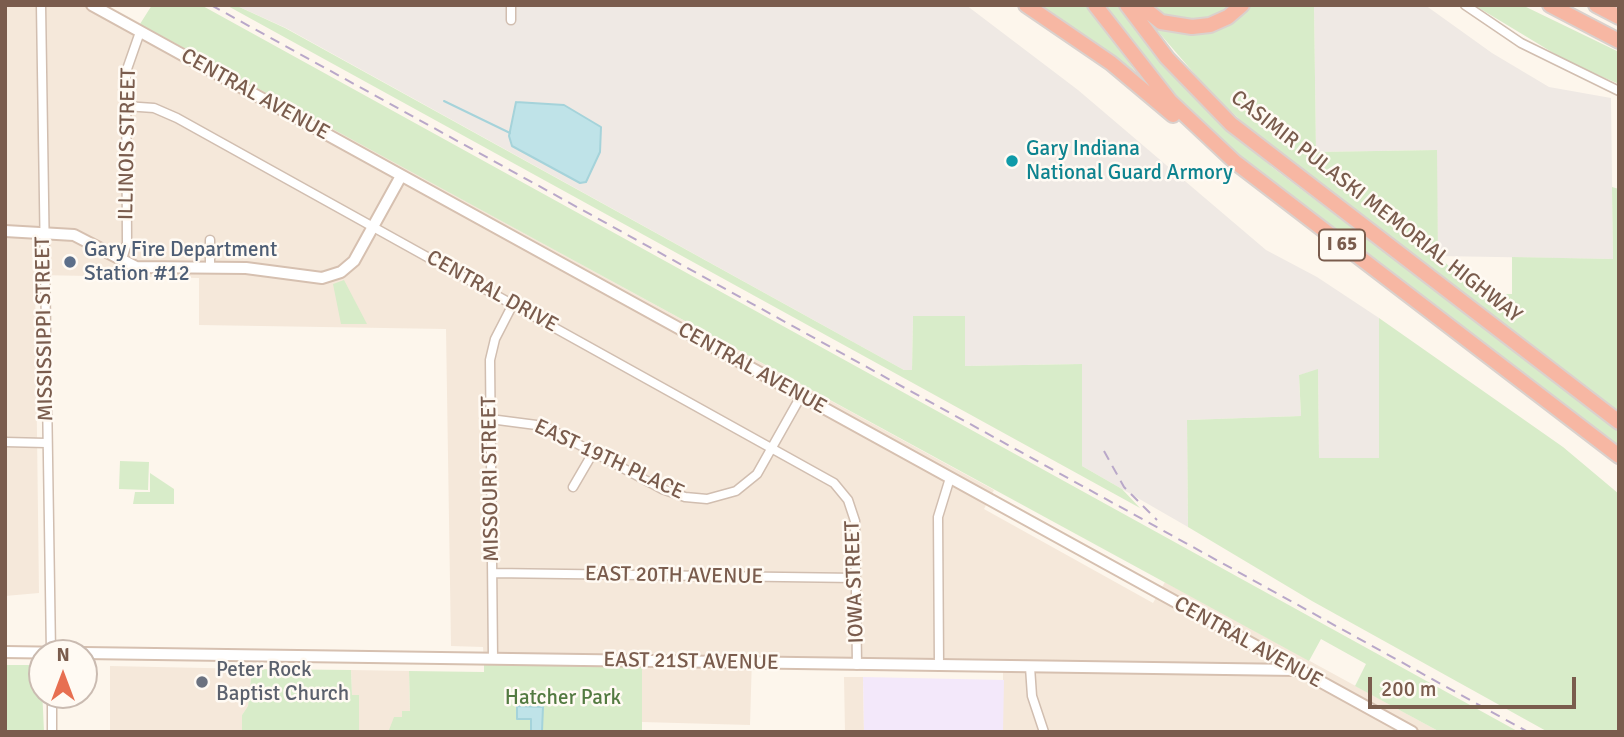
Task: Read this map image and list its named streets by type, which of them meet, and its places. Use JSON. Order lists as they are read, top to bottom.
{
  "streets": {
    "highway": ["CASIMIR PULASKI MEMORIAL HIGHWAY", "I 65"],
    "street": [
      "CENTRAL AVENUE",
      "ILLINOIS STREET",
      "CENTRAL DRIVE",
      "MISSISSIPPI STREET",
      "EAST 19TH PLACE",
      "MISSOURI STREET",
      "EAST 20TH AVENUE",
      "IOWA STREET",
      "EAST 21ST AVENUE"
    ]
  },
  "crossings": [
    ["CENTRAL AVENUE", "ILLINOIS STREET"],
    ["CENTRAL AVENUE", "EAST 19TH PLACE"],
    ["CENTRAL AVENUE", "EAST 21ST AVENUE"],
    ["ILLINOIS STREET", "CENTRAL DRIVE"],
    ["CENTRAL DRIVE", "EAST 19TH PLACE"],
    ["CENTRAL DRIVE", "MISSOURI STREET"],
    ["CENTRAL DRIVE", "IOWA STREET"],
    ["EAST 19TH PLACE", "MISSOURI STREET"],
    ["MISSOURI STREET", "EAST 20TH AVENUE"],
    ["MISSOURI STREET", "EAST 21ST AVENUE"],
    ["EAST 20TH AVENUE", "IOWA STREET"],
    ["IOWA STREET", "EAST 21ST AVENUE"]
  ],
  "parks": ["Hatcher Park"],
  "places": ["Gary Indiana National Guard Armory", "Gary Fire Department Station #12", "Peter Rock Baptist Church"],
  "scale_bar": "200 m",
  "north": "top"
}
